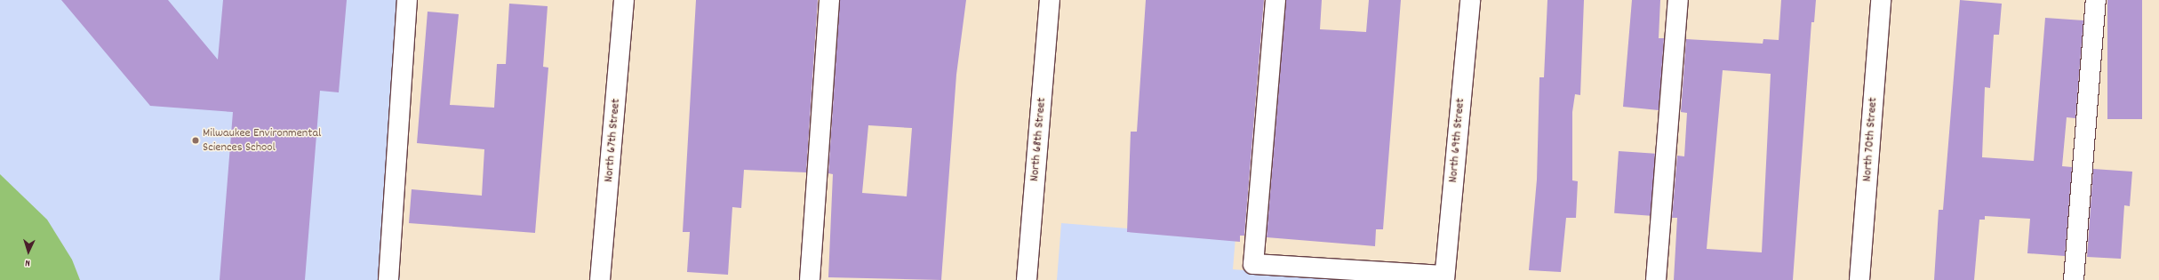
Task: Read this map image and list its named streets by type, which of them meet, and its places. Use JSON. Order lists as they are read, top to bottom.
{
  "streets": {
    "street": [
      "North 68th Street",
      "North 70th Street",
      "North 67th Street",
      "North 69th Street"
    ]
  },
  "places": ["Milwaukee Environmental Sciences School"],
  "north": "bottom"
}
